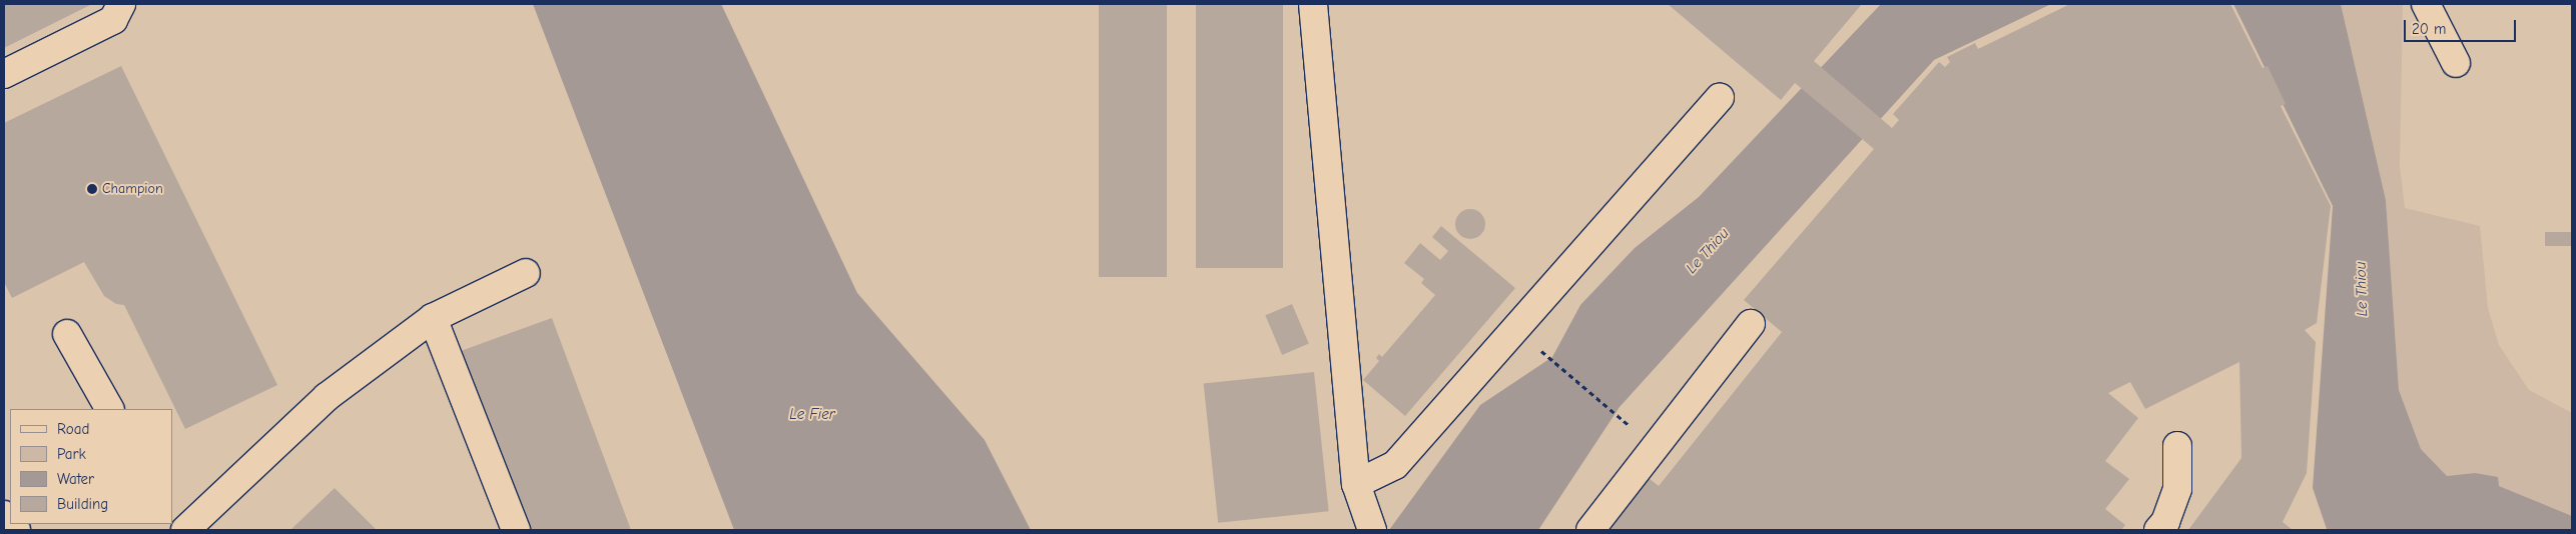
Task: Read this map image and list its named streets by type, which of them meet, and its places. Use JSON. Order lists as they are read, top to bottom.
{
  "water": ["Le Thiou", "Le Fier"],
  "places": ["Champion"],
  "legend": [
    "Road",
    "Park",
    "Water",
    "Building"
  ],
  "scale_bar": "20 m"
}
